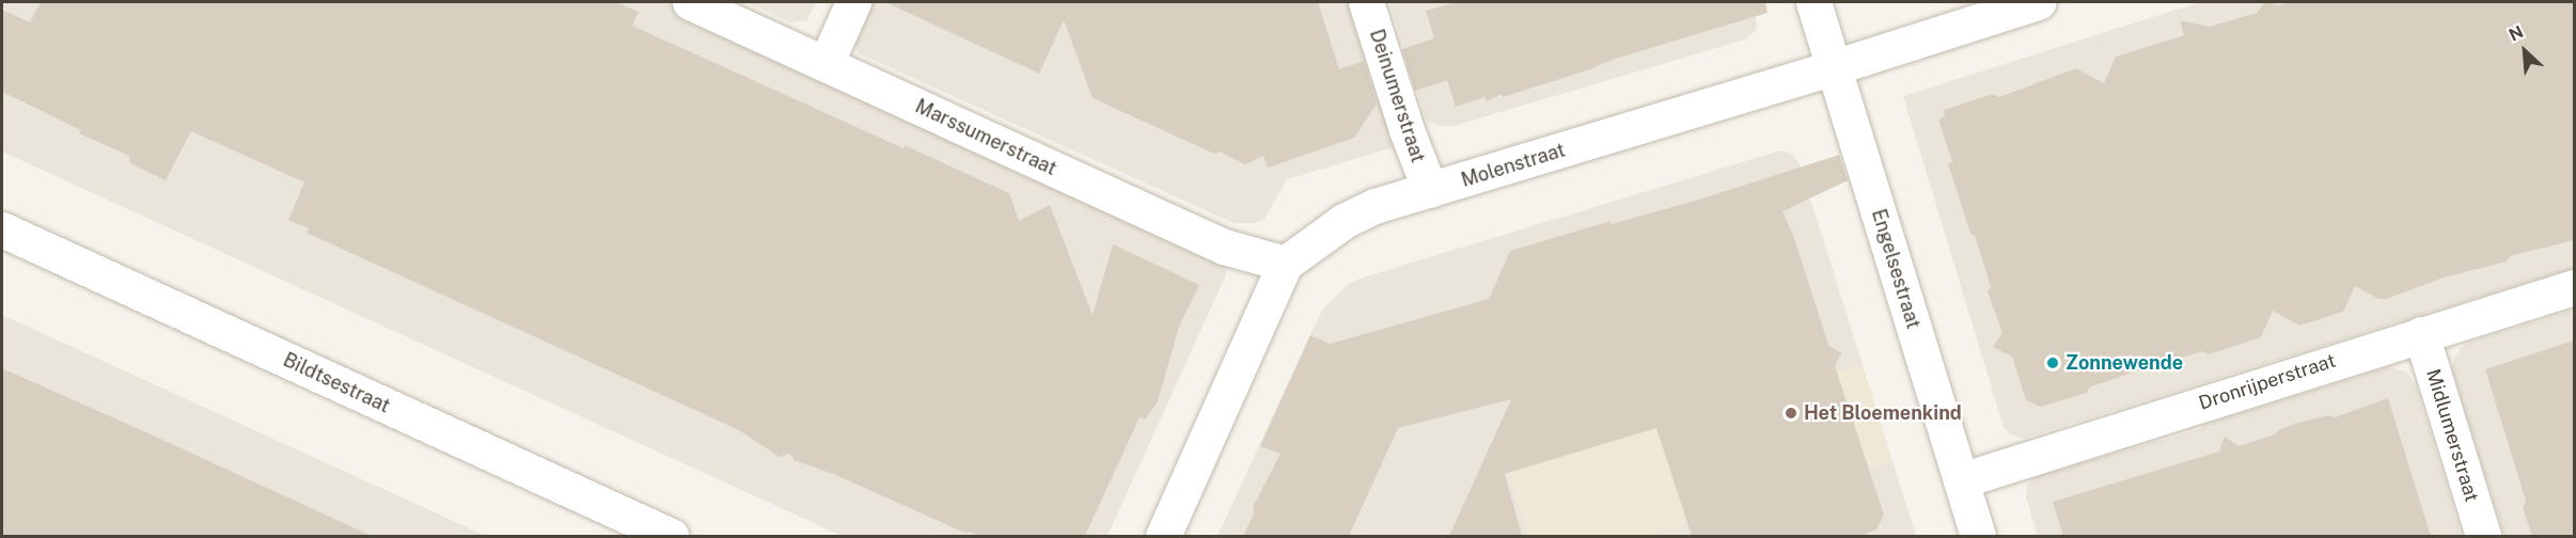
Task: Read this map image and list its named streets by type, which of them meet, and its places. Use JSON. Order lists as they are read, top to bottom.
{
  "streets": {
    "street": [
      "Deinumerstraat",
      "Marssumerstraat",
      "Molenstraat",
      "Engelsestraat",
      "Dronrijperstraat",
      "Bildtsestraat",
      "Midlumerstraat"
    ]
  },
  "crossings": [
    ["Deinumerstraat", "Molenstraat"],
    ["Marssumerstraat", "Molenstraat"],
    ["Molenstraat", "Engelsestraat"],
    ["Engelsestraat", "Dronrijperstraat"],
    ["Dronrijperstraat", "Midlumerstraat"]
  ],
  "places": ["Zonnewende", "Het Bloemenkind"],
  "north": "top left"
}
